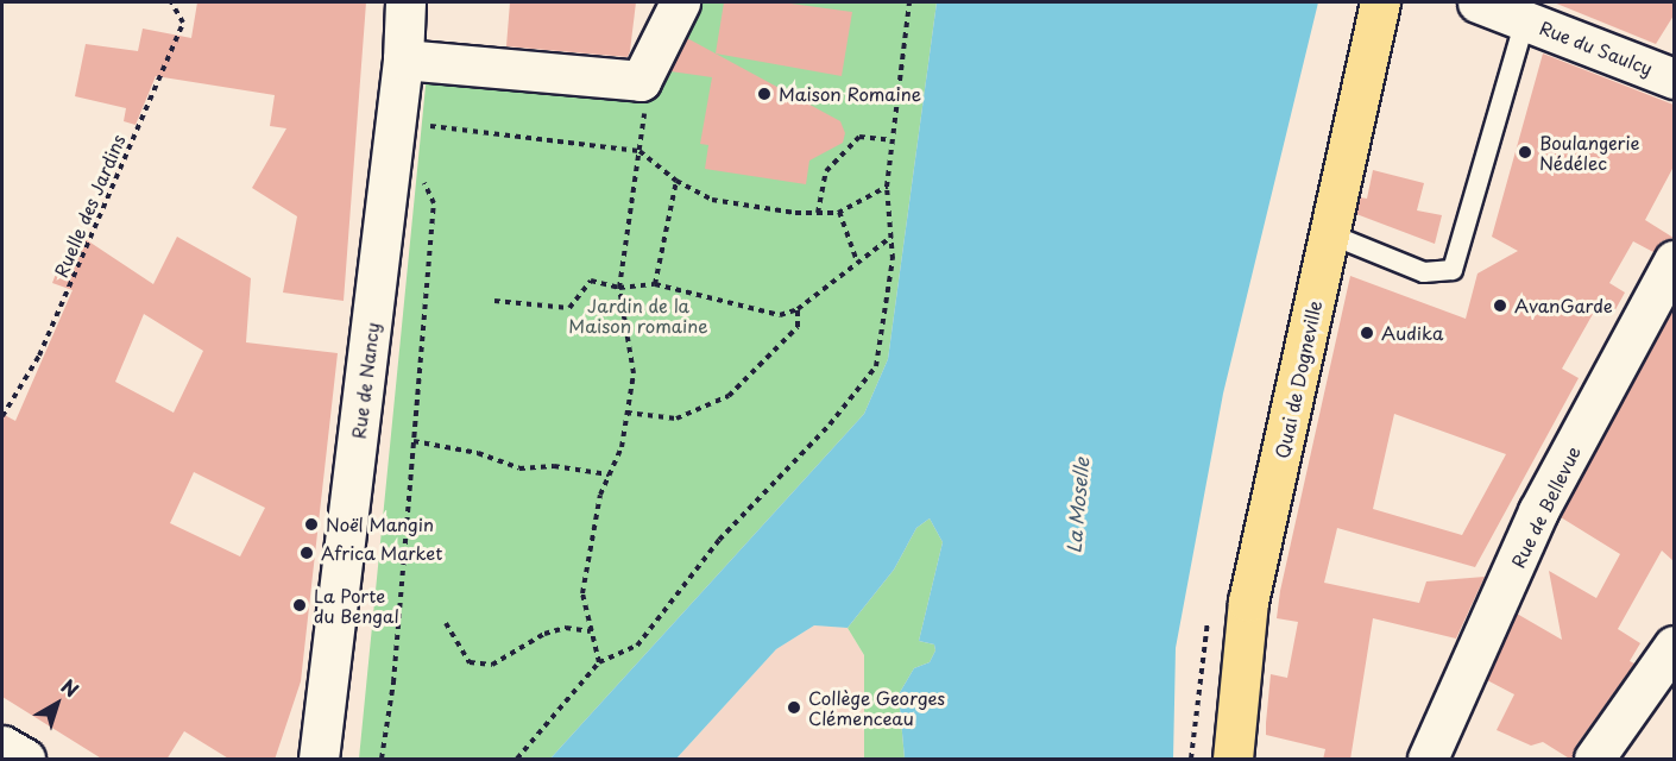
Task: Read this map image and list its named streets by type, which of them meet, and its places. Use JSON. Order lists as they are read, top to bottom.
{
  "streets": {
    "main road": ["Quai de Dogneville"],
    "street": ["Rue du Saulcy", "Rue de Nancy", "Rue de Bellevue"],
    "path": ["Ruelle des Jardins"]
  },
  "water": ["La Moselle"],
  "parks": ["Jardin de la Maison romaine"],
  "places": [
    "Maison Romaine",
    "Boulangerie Nédélec",
    "AvanGarde",
    "Audika",
    "Noël Mangin",
    "Africa Market",
    "La Porte du Bengal",
    "Collège Georges Clémenceau"
  ],
  "north": "top right"
}
